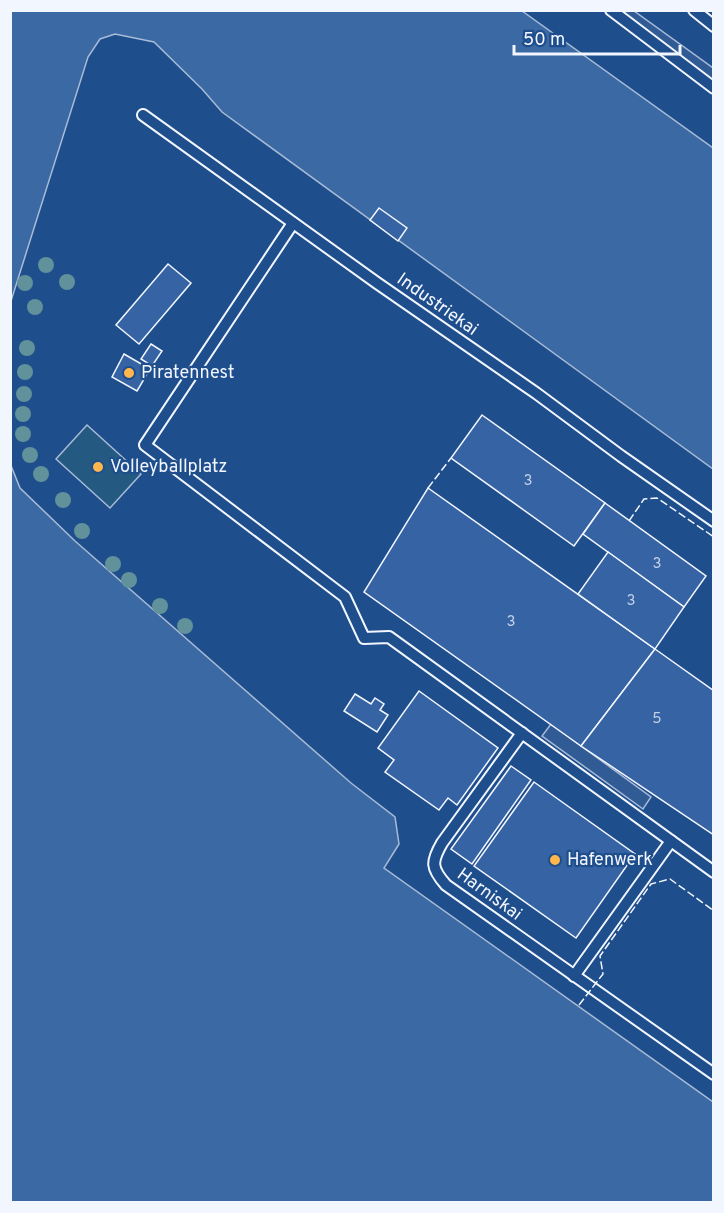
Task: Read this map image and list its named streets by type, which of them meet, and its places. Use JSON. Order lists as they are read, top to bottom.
{
  "streets": {
    "lane": ["Industriekai", "Harniskai"]
  },
  "places": ["Piratennest", "Volleyballplatz", "Hafenwerk"],
  "house_numbers": [
    "3",
    "3",
    "3",
    "3",
    "5"
  ],
  "scale_bar": "50 m"
}
